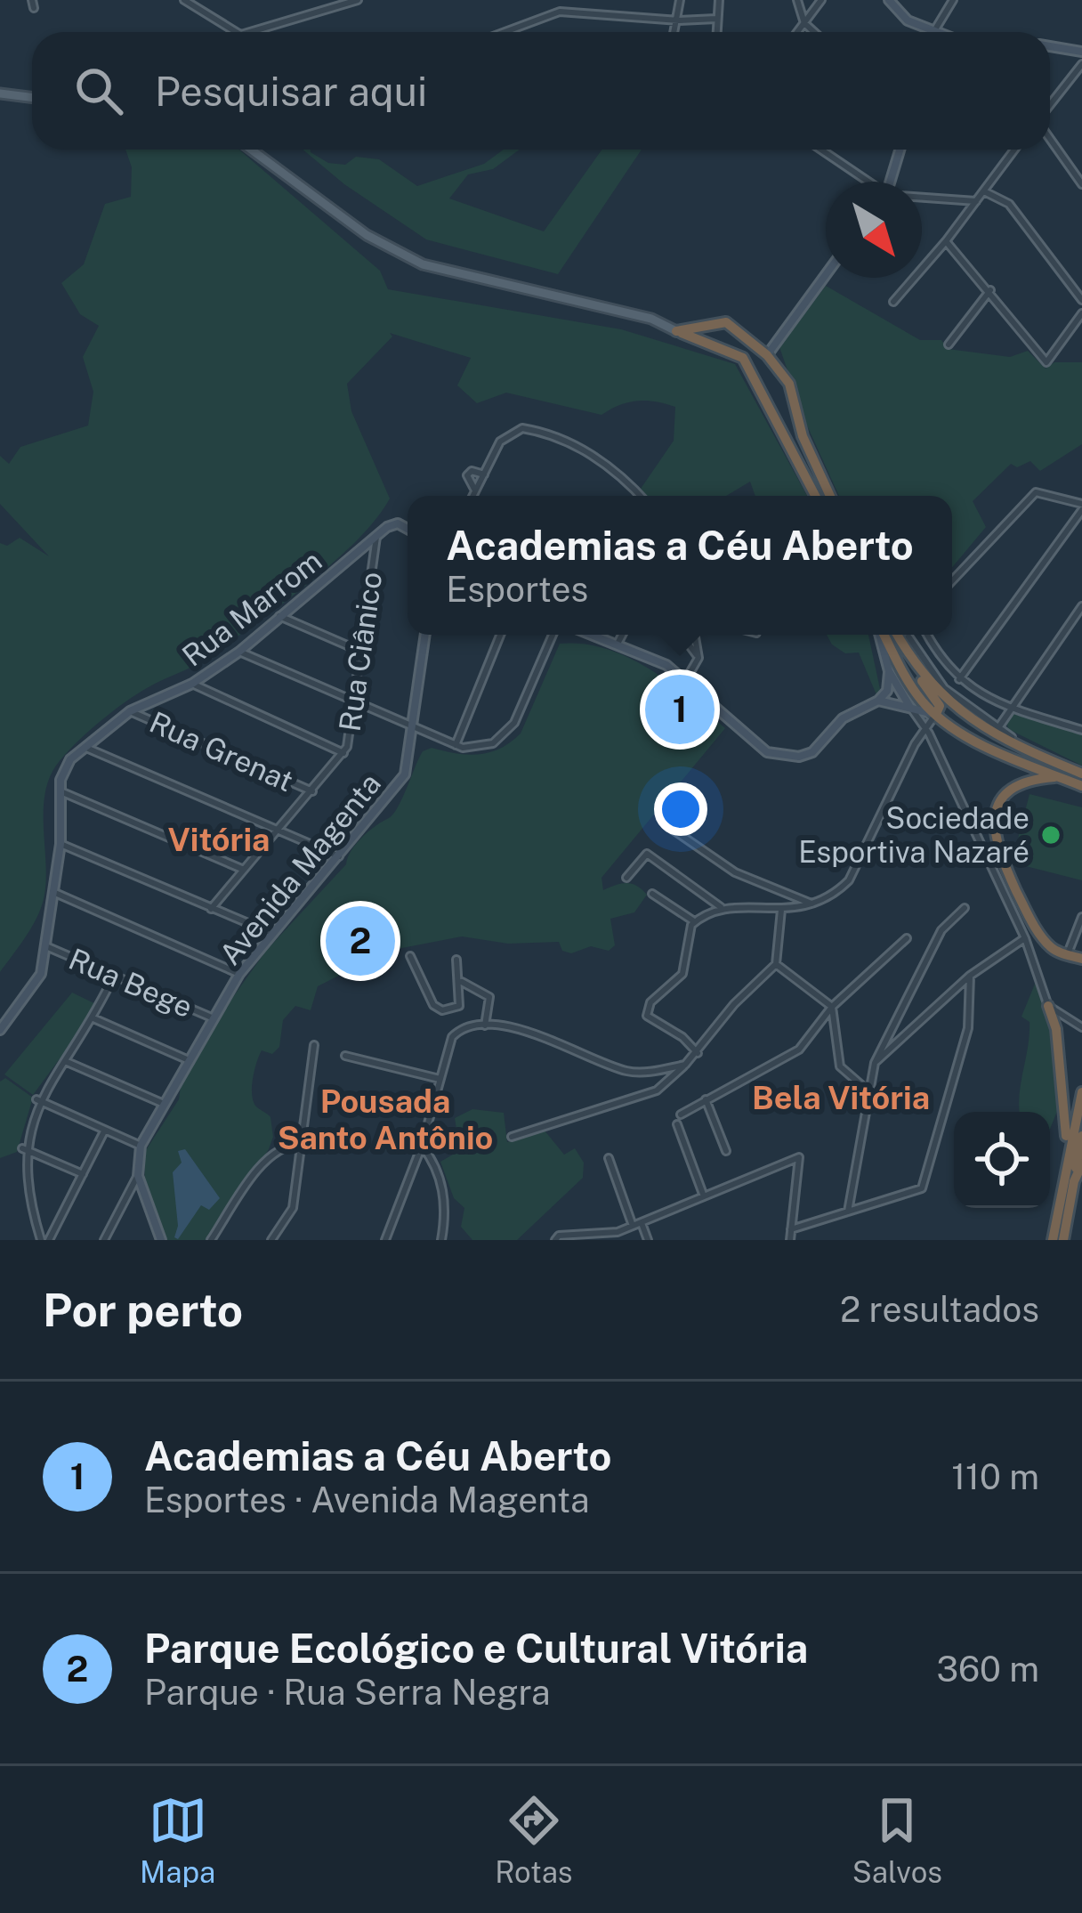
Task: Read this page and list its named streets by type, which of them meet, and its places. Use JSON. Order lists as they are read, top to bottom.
{
  "streets": {
    "street": [
      "Rua Marrom",
      "Rua Ciânico",
      "Rua Grenat",
      "Avenida Magenta",
      "Rua Bege"
    ]
  },
  "crossings": [
    ["Rua Marrom", "Rua Ciânico"],
    ["Rua Marrom", "Rua Grenat"],
    ["Rua Marrom", "Rua Bege"],
    ["Rua Ciânico", "Rua Grenat"],
    ["Avenida Magenta", "Rua Bege"]
  ],
  "districts": ["Vitória", "Bela Vitória", "Pousada Santo Antônio"],
  "places": ["Sociedade Esportiva Nazaré"],
  "north": "bottom right",
  "page": {
    "search": "Pesquisar aqui",
    "popup": ["Academias a Céu Aberto", "Esportes"],
    "pins": ["1", "2"],
    "heading": ["Por perto", "2 resultados"],
    "list": [
      {
        "mark": "1",
        "name": "Academias a Céu Aberto",
        "note": "Esportes · Avenida Magenta",
        "value": "110 m"
      },
      {
        "mark": "2",
        "name": "Parque Ecológico e Cultural Vitória",
        "note": "Parque · Rua Serra Negra",
        "value": "360 m"
      }
    ],
    "nav": ["Mapa", "Rotas", "Salvos"]
  }
}
